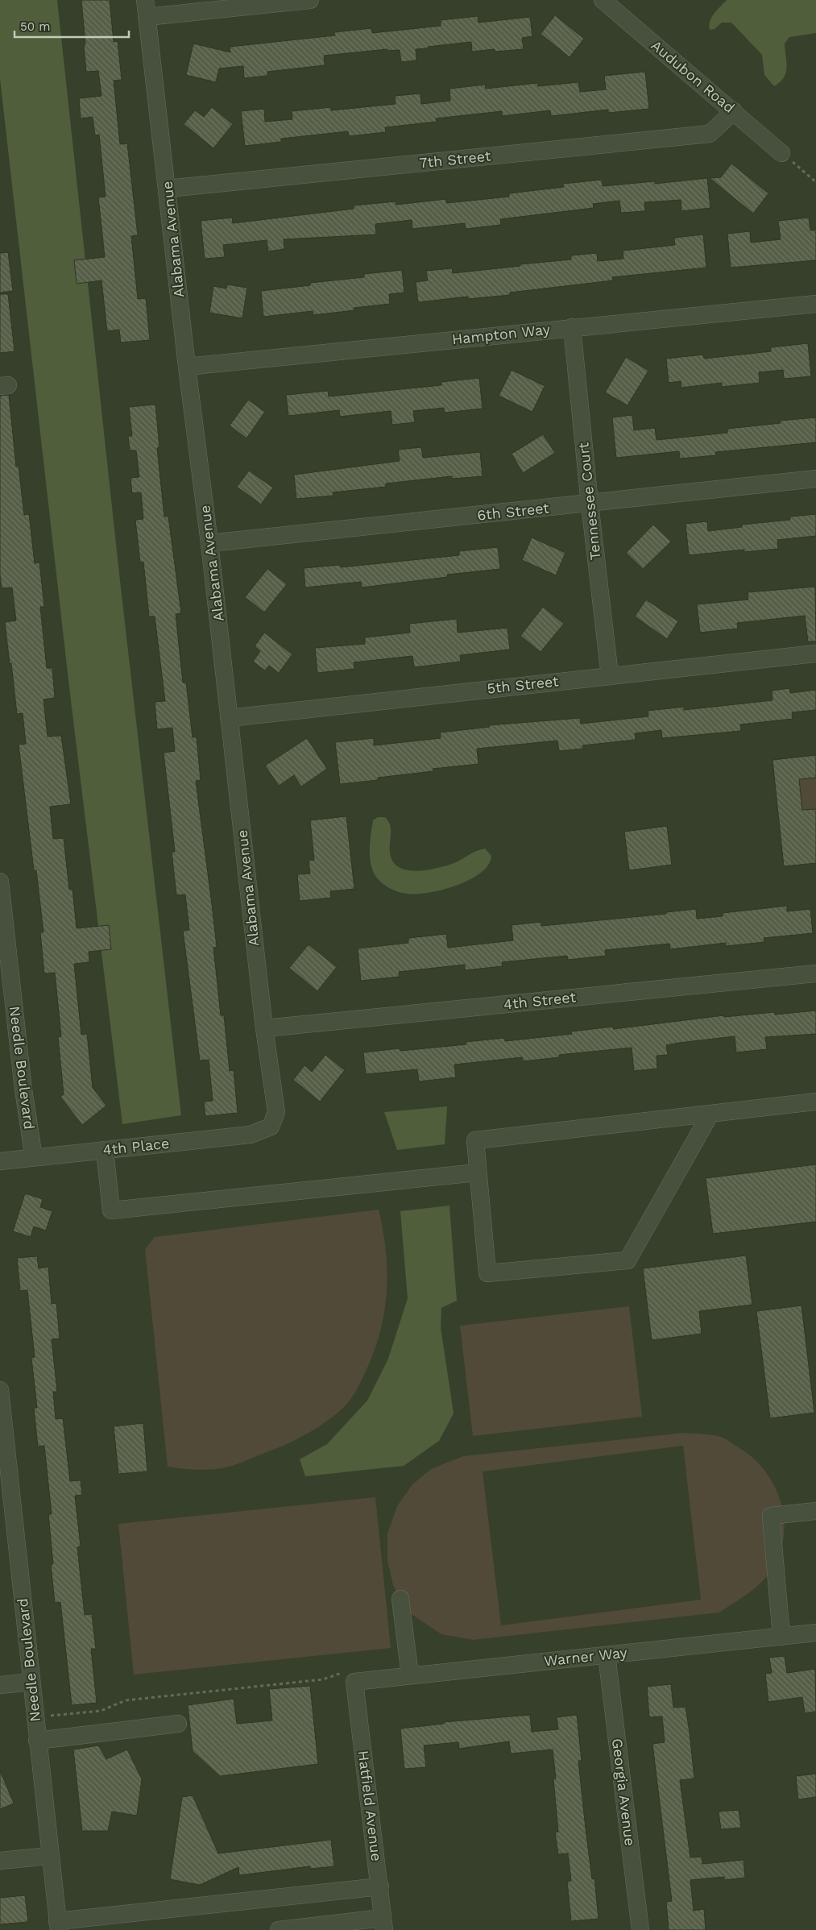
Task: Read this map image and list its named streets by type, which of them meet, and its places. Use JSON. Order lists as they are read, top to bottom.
{
  "streets": {
    "street": [
      "Audubon Road",
      "7th Street",
      "Alabama Avenue",
      "Hampton Way",
      "Tennessee Court",
      "6th Street",
      "5th Street",
      "4th Street",
      "Needle Boulevard",
      "4th Place",
      "Warner Way",
      "Georgia Avenue",
      "Hatfield Avenue"
    ]
  },
  "crossings": [
    ["Audubon Road", "7th Street"],
    ["7th Street", "Alabama Avenue"],
    ["Alabama Avenue", "Hampton Way"],
    ["Alabama Avenue", "6th Street"],
    ["Alabama Avenue", "5th Street"],
    ["Alabama Avenue", "4th Street"],
    ["Alabama Avenue", "4th Place"],
    ["Hampton Way", "Tennessee Court"],
    ["Tennessee Court", "6th Street"],
    ["Tennessee Court", "5th Street"],
    ["Needle Boulevard", "4th Place"],
    ["Warner Way", "Georgia Avenue"],
    ["Warner Way", "Hatfield Avenue"]
  ],
  "scale_bar": "50 m"
}
